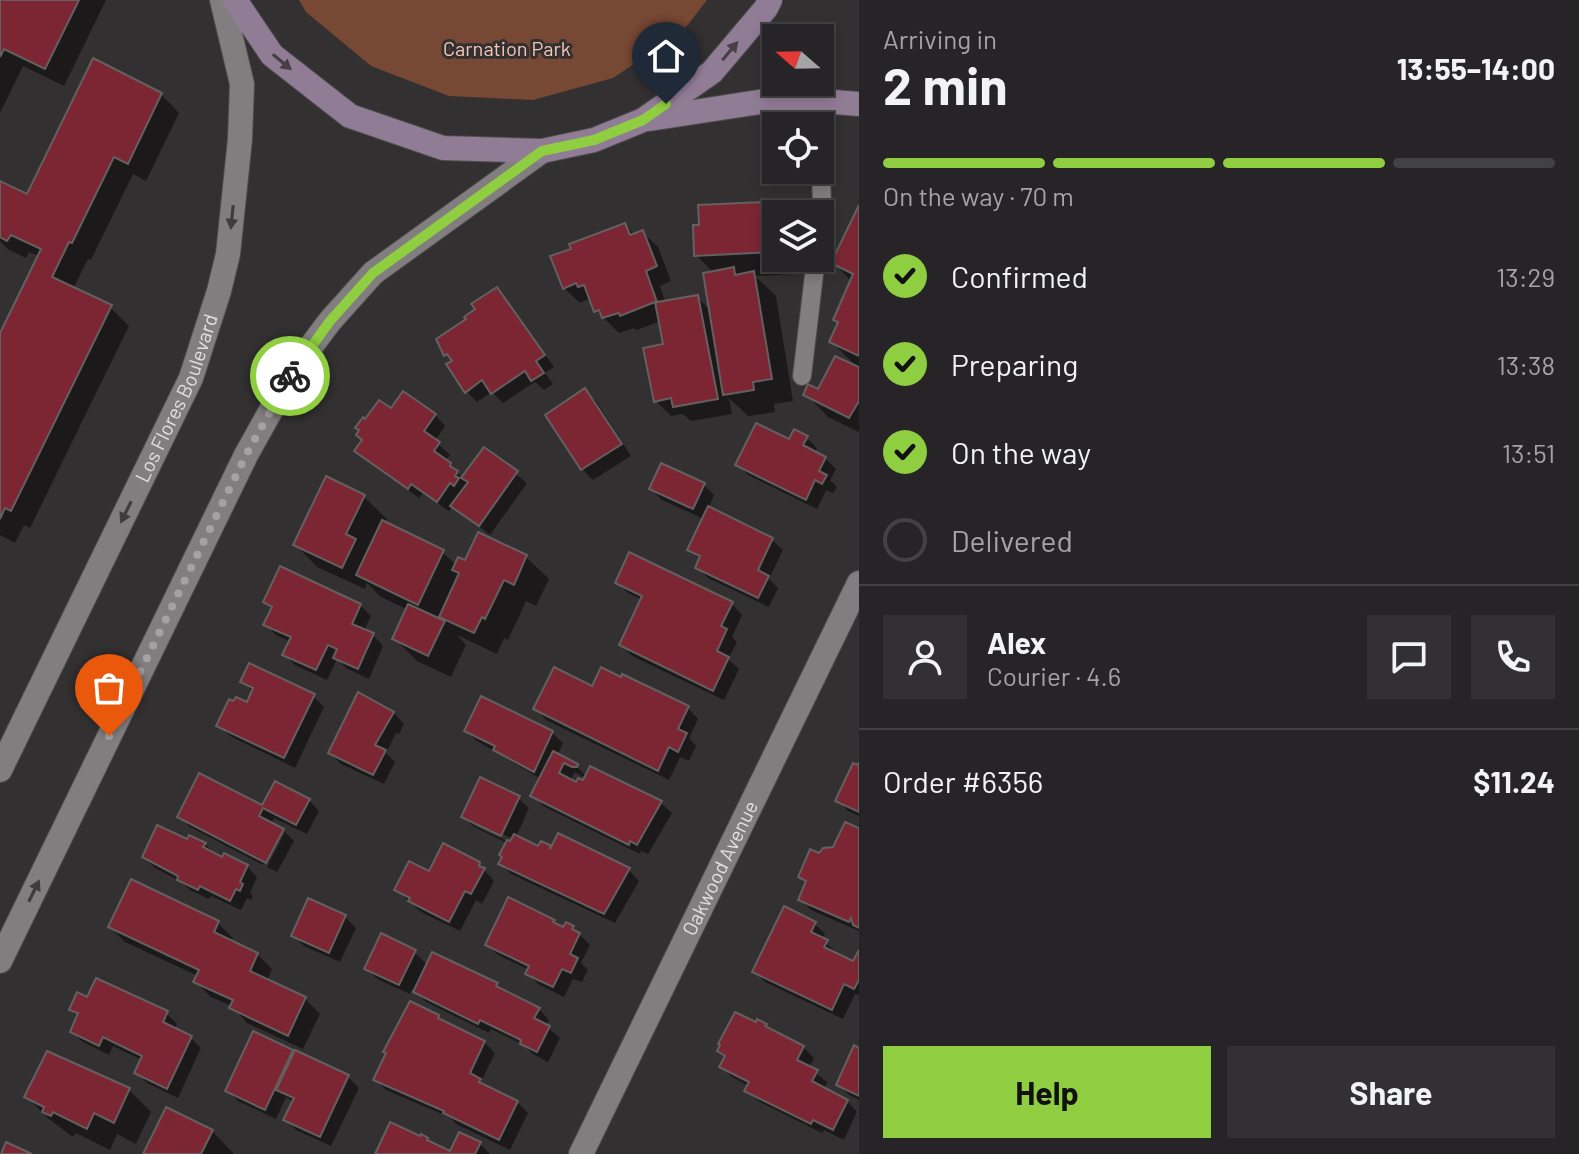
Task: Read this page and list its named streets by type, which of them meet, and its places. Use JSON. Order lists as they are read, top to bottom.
{
  "streets": {
    "street": ["Los Flores Boulevard", "Oakwood Avenue"]
  },
  "parks": ["Carnation Park"],
  "north": "left",
  "page": {
    "heading": ["2 min", "Arriving in", "13:55–14:00"],
    "panel": [
      "Alex",
      "Courier · 4.6",
      "Order #6356",
      "$11.24"
    ],
    "bar": "On the way · 70 m",
    "list": [
      ["Confirmed", "13:29"],
      ["Preparing", "13:38"],
      ["On the way", "13:51"],
      "Delivered"
    ],
    "buttons": ["Help", "Share"]
  }
}
